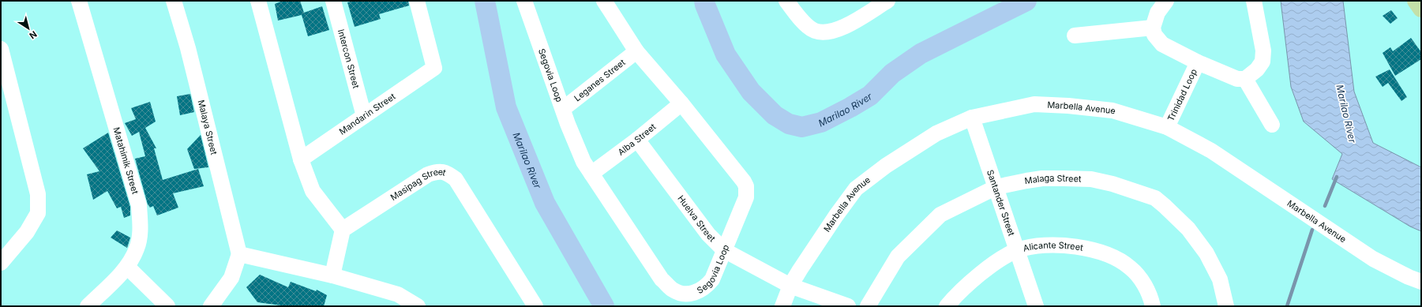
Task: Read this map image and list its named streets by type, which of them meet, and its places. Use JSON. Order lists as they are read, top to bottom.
{
  "streets": {
    "street": [
      "Intercon Street",
      "Segovia Loop",
      "Leganes Street",
      "Trinidad Loop",
      "Marbella Avenue",
      "Mandarin Street",
      "Malaya Street",
      "Alba Street",
      "Matahimik Street",
      "Malaga Street",
      "Masipag Street",
      "Santander Street",
      "Huelva Street",
      "Alicante Street"
    ]
  },
  "crossings": [
    ["Intercon Street", "Mandarin Street"],
    ["Segovia Loop", "Leganes Street"],
    ["Segovia Loop", "Alba Street"],
    ["Segovia Loop", "Huelva Street"],
    ["Trinidad Loop", "Marbella Avenue"],
    ["Marbella Avenue", "Santander Street"],
    ["Marbella Avenue", "Huelva Street"],
    ["Alba Street", "Huelva Street"],
    ["Malaga Street", "Santander Street"],
    ["Santander Street", "Alicante Street"]
  ],
  "water": ["Marilao River"],
  "north": "bottom right"
}
